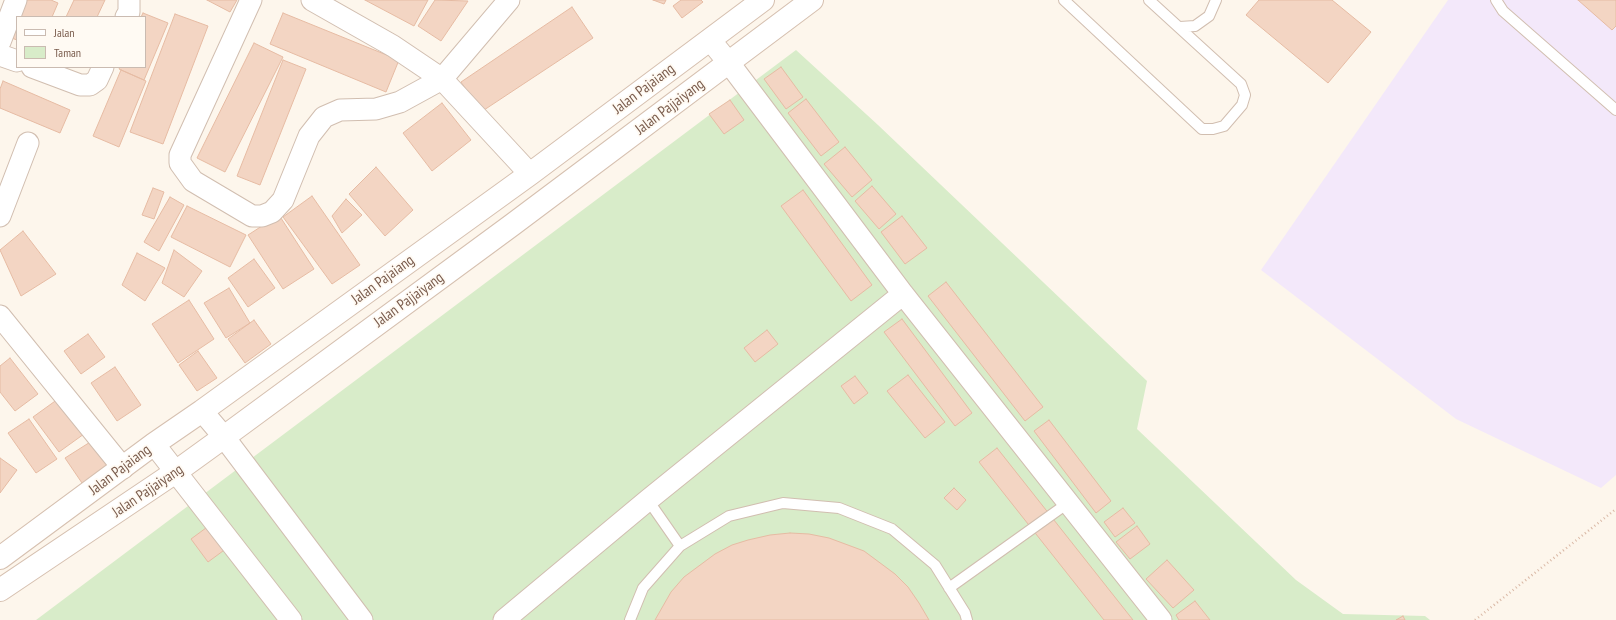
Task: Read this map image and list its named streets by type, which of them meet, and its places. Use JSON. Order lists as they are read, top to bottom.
{
  "streets": {
    "main road": ["Jalan Pajaiang", "Jalan Pajjaiyang"]
  },
  "legend": ["Jalan", "Taman"]
}
